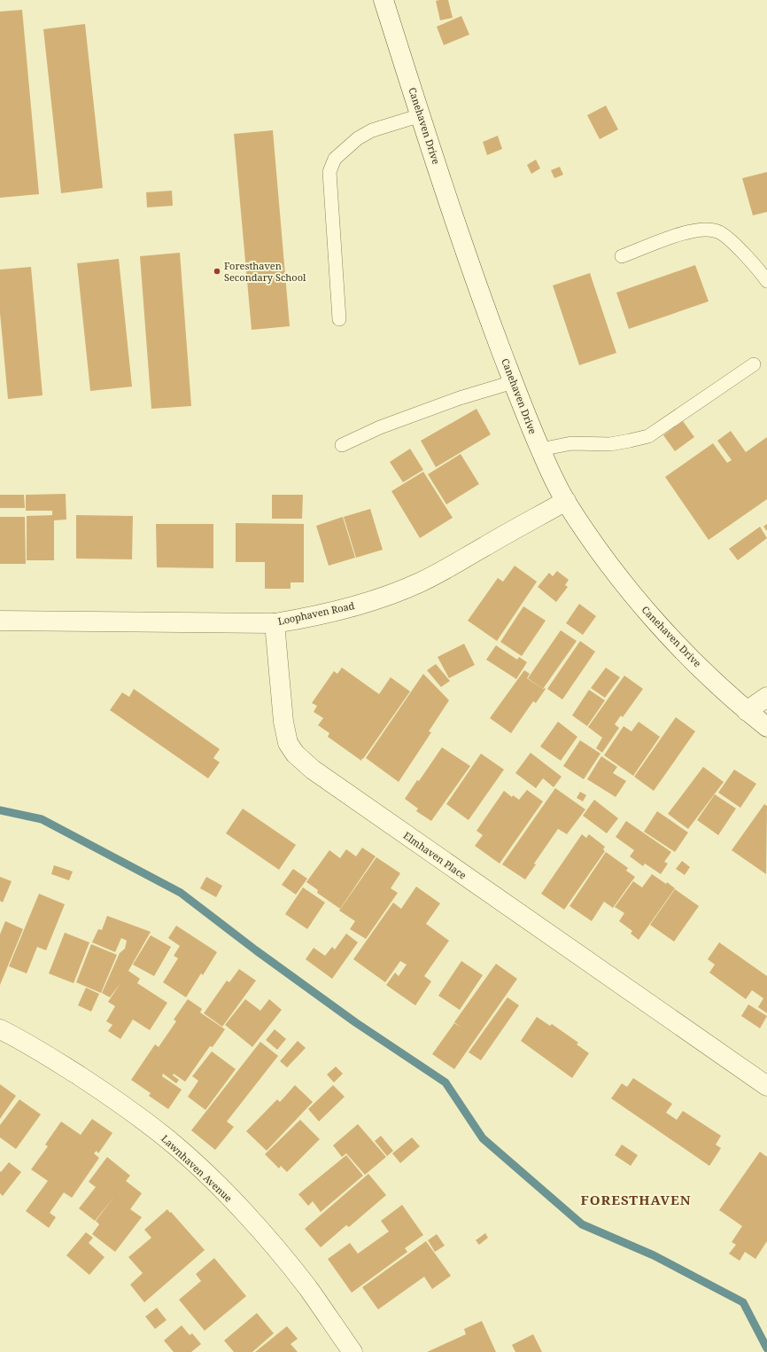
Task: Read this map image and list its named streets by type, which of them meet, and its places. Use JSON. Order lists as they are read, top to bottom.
{
  "streets": {
    "street": [
      "Canehaven Drive",
      "Loophaven Road",
      "Elmhaven Place",
      "Lawnhaven Avenue"
    ]
  },
  "crossings": [
    ["Canehaven Drive", "Loophaven Road"],
    ["Loophaven Road", "Elmhaven Place"]
  ],
  "districts": ["FORESTHAVEN"],
  "places": ["Foresthaven Secondary School"]
}
